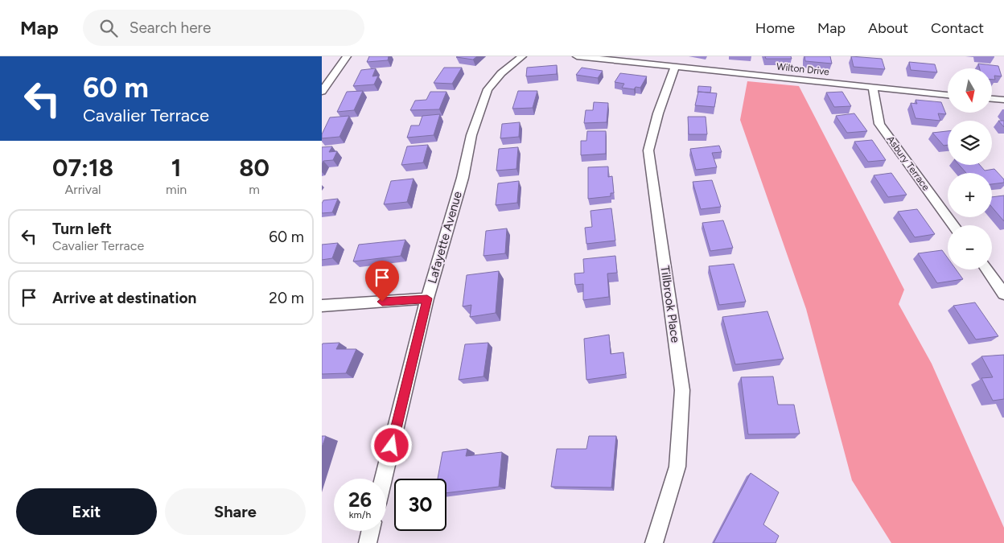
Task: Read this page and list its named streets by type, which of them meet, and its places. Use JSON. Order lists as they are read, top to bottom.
{
  "streets": {
    "street": [
      "Wilton Drive",
      "Asbury Terrace",
      "Lafayette Avenue",
      "Tillbrook Place"
    ]
  },
  "crossings": [
    ["Wilton Drive", "Asbury Terrace"],
    ["Wilton Drive", "Tillbrook Place"]
  ],
  "north": "bottom",
  "page": {
    "header": "Map",
    "search": "Search here",
    "nav": [
      "Home",
      "Map",
      "About",
      "Contact"
    ],
    "turn": ["60 m", "Cavalier Terrace"],
    "map_buttons": ["+", "−"],
    "eta": [
      "07:18",
      "Arrival",
      "1",
      "min",
      "80",
      "m"
    ],
    "list": [
      {
        "name": "Turn left",
        "note": "Cavalier Terrace",
        "value": "60 m"
      },
      {
        "name": "Arrive at destination",
        "value": "20 m"
      }
    ],
    "speed": "26 km/h",
    "limit": "30",
    "buttons": ["Exit", "Share"]
  }
}
